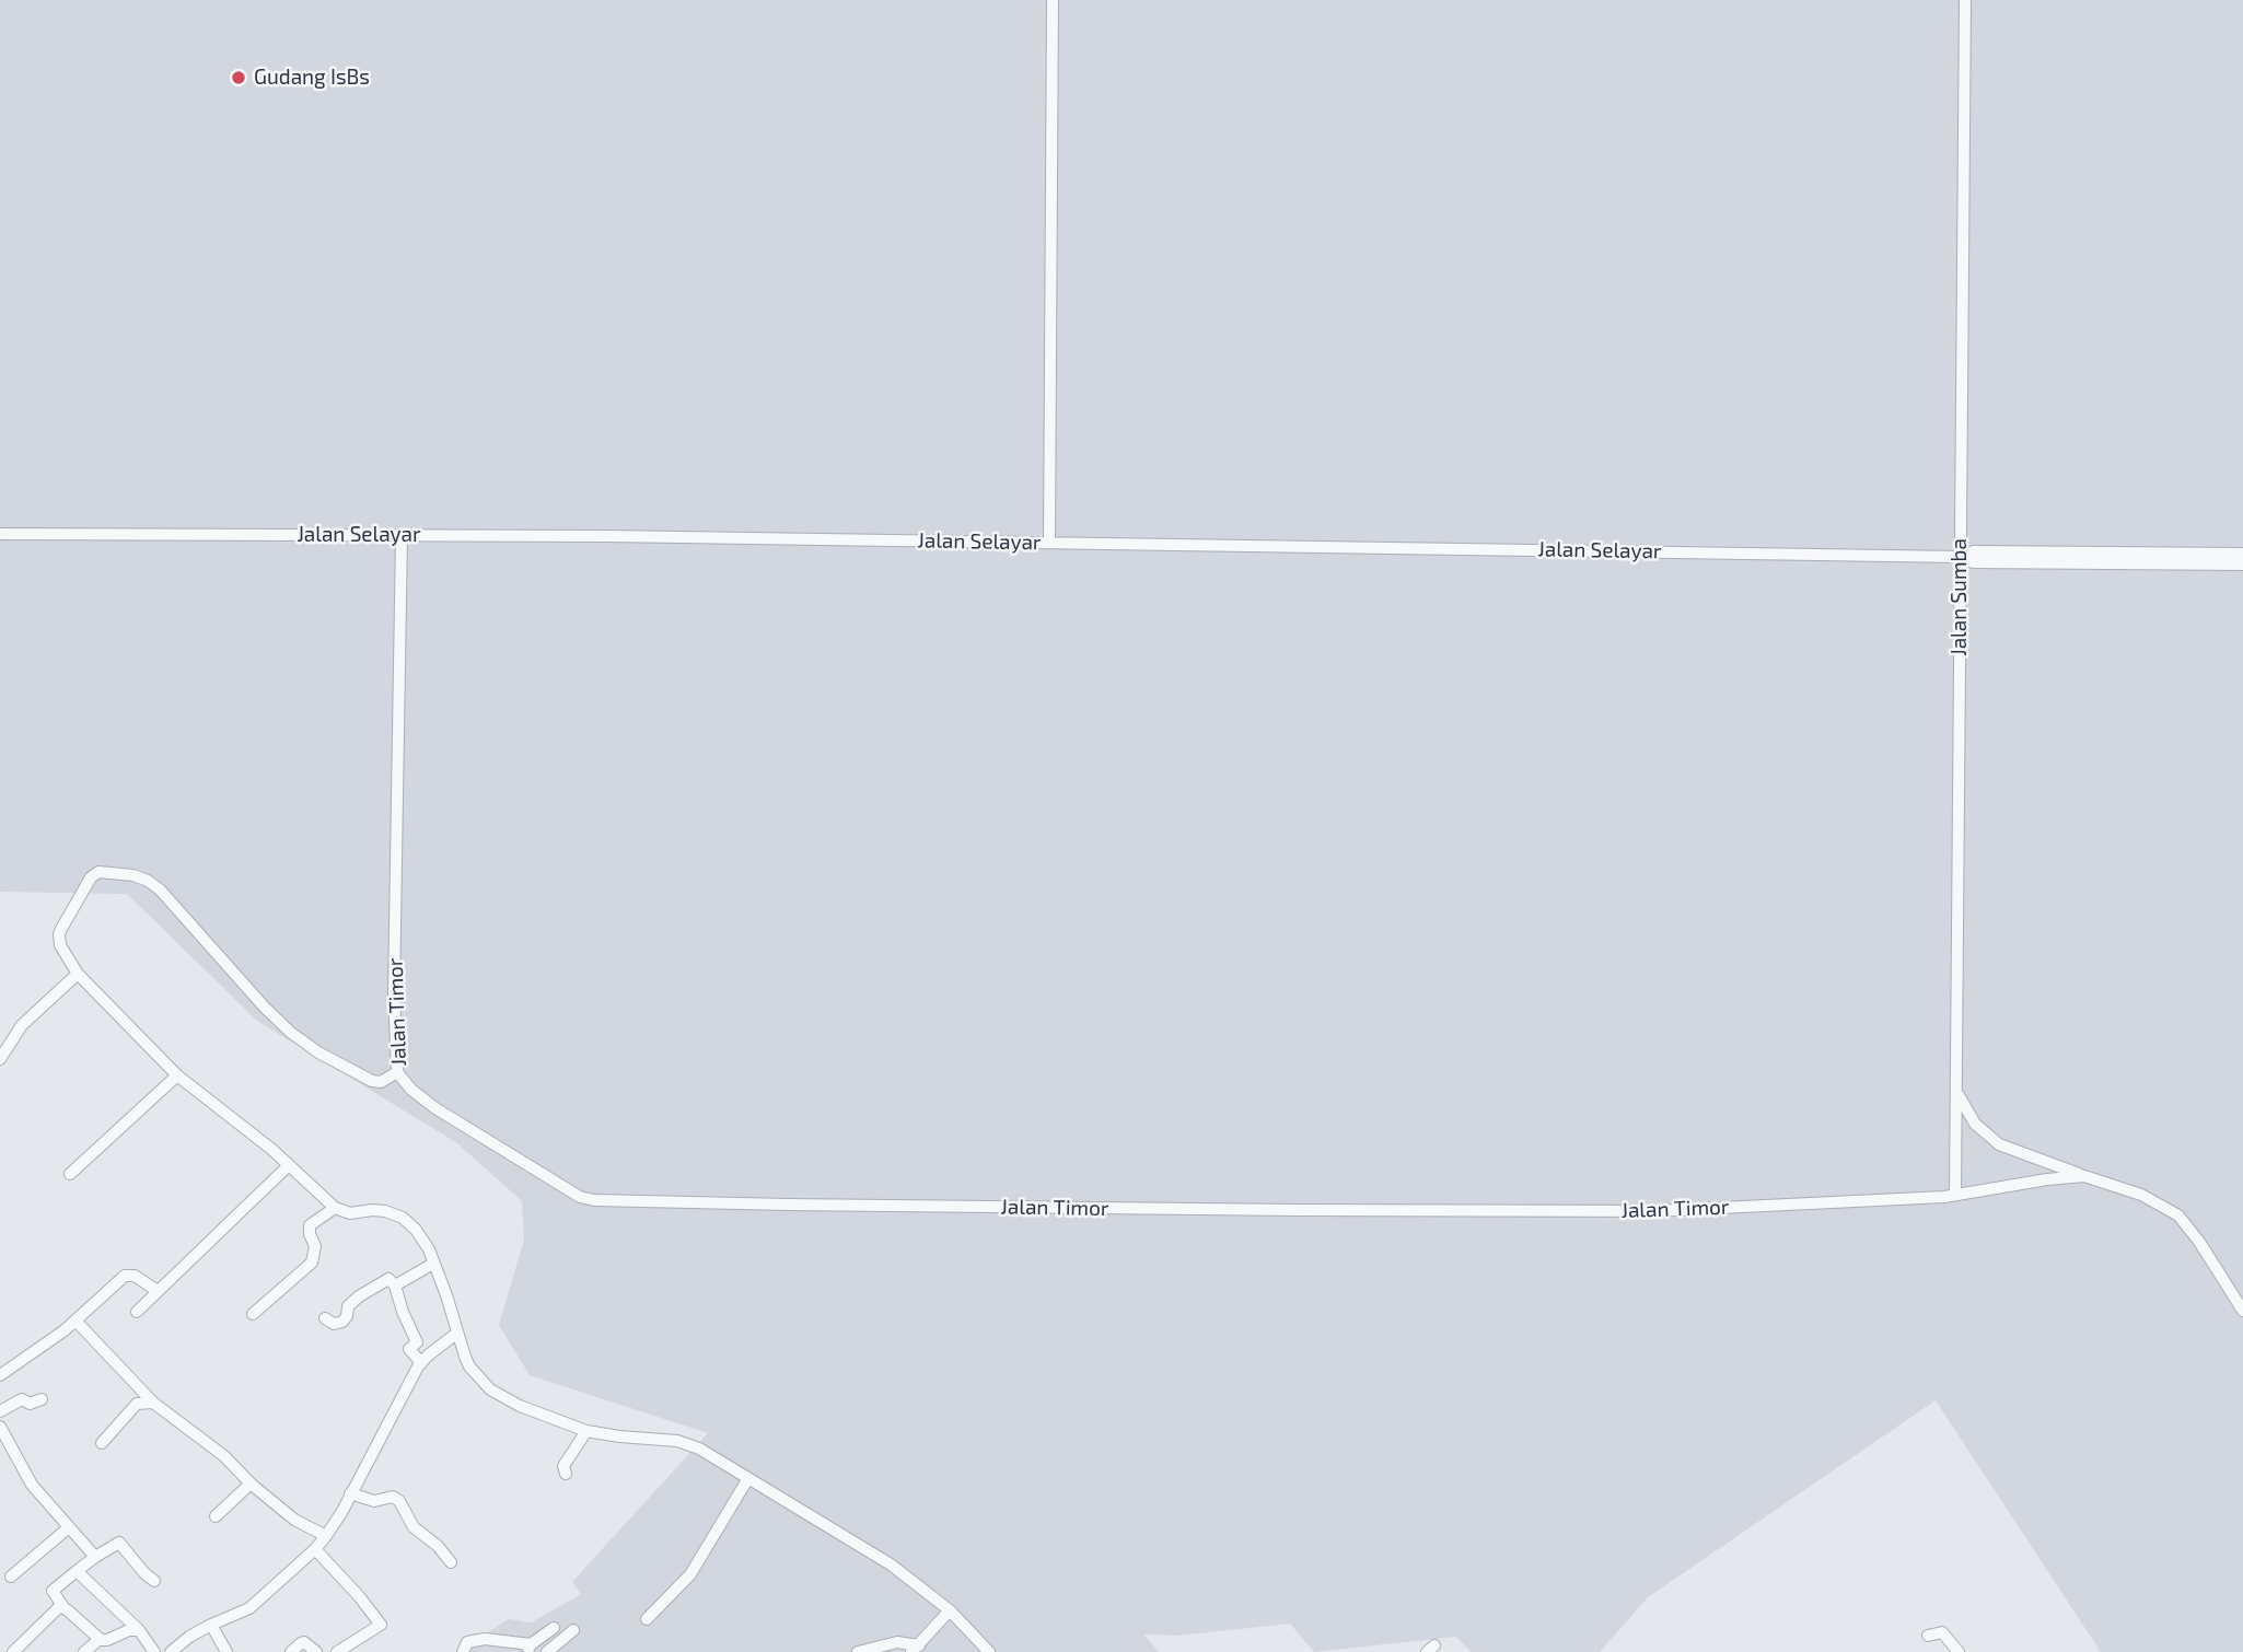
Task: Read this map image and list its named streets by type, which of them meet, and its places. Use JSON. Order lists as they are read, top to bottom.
{
  "streets": {
    "street": ["Jalan Selayar", "Jalan Sumba", "Jalan Timor"]
  },
  "crossings": [
    ["Jalan Selayar", "Jalan Sumba"],
    ["Jalan Selayar", "Jalan Timor"],
    ["Jalan Sumba", "Jalan Timor"]
  ],
  "places": ["Gudang IsBs"]
}
